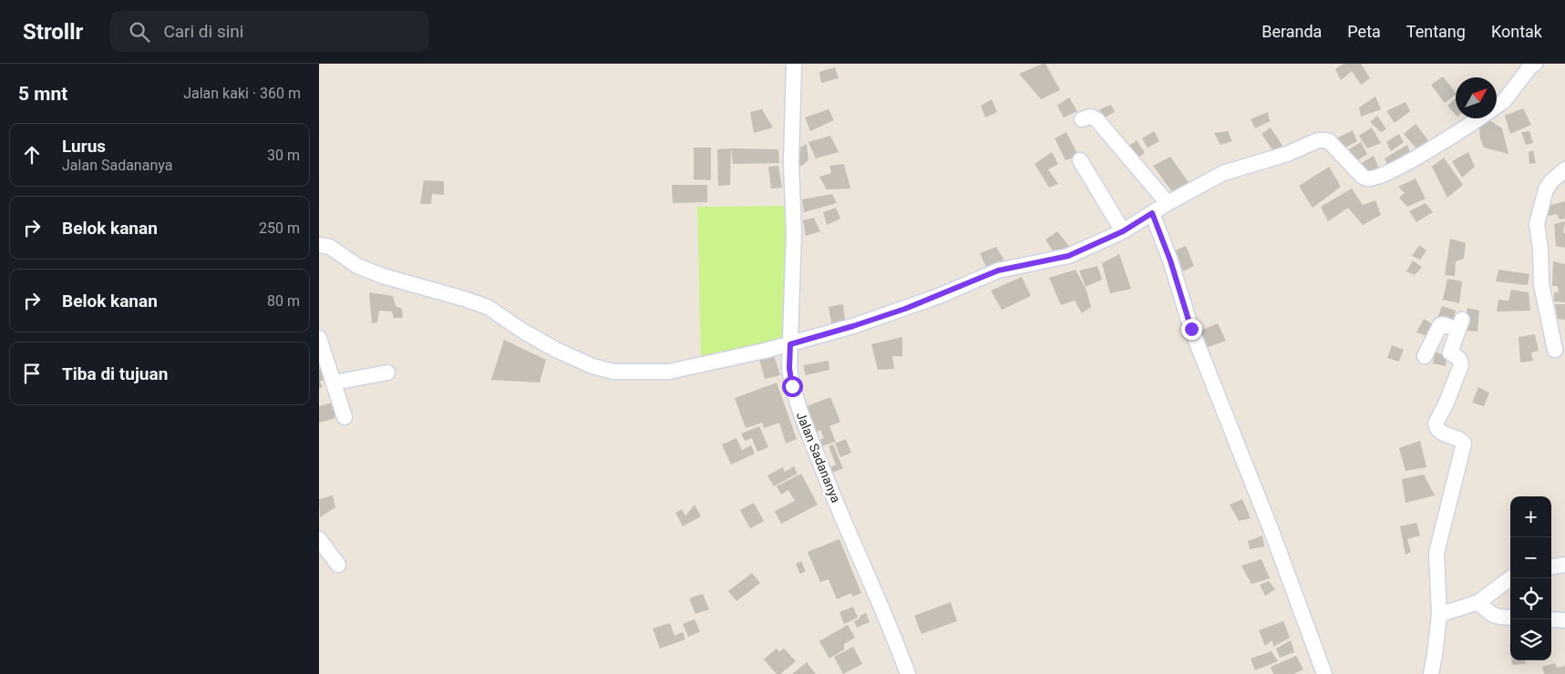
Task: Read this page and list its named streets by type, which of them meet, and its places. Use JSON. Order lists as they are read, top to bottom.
{
  "streets": {
    "street": ["Jalan Sadananya"]
  },
  "north": "top right",
  "page": {
    "header": "Strollr",
    "search": "Cari di sini",
    "nav": [
      "Beranda",
      "Peta",
      "Tentang",
      "Kontak"
    ],
    "heading": ["5 mnt", "Jalan kaki · 360 m"],
    "list": [
      ["Lurus", "Jalan Sadananya", "30 m"],
      ["Belok kanan", "250 m"],
      ["Belok kanan", "80 m"],
      "Tiba di tujuan"
    ],
    "map_buttons": ["+", "−"]
  }
}
